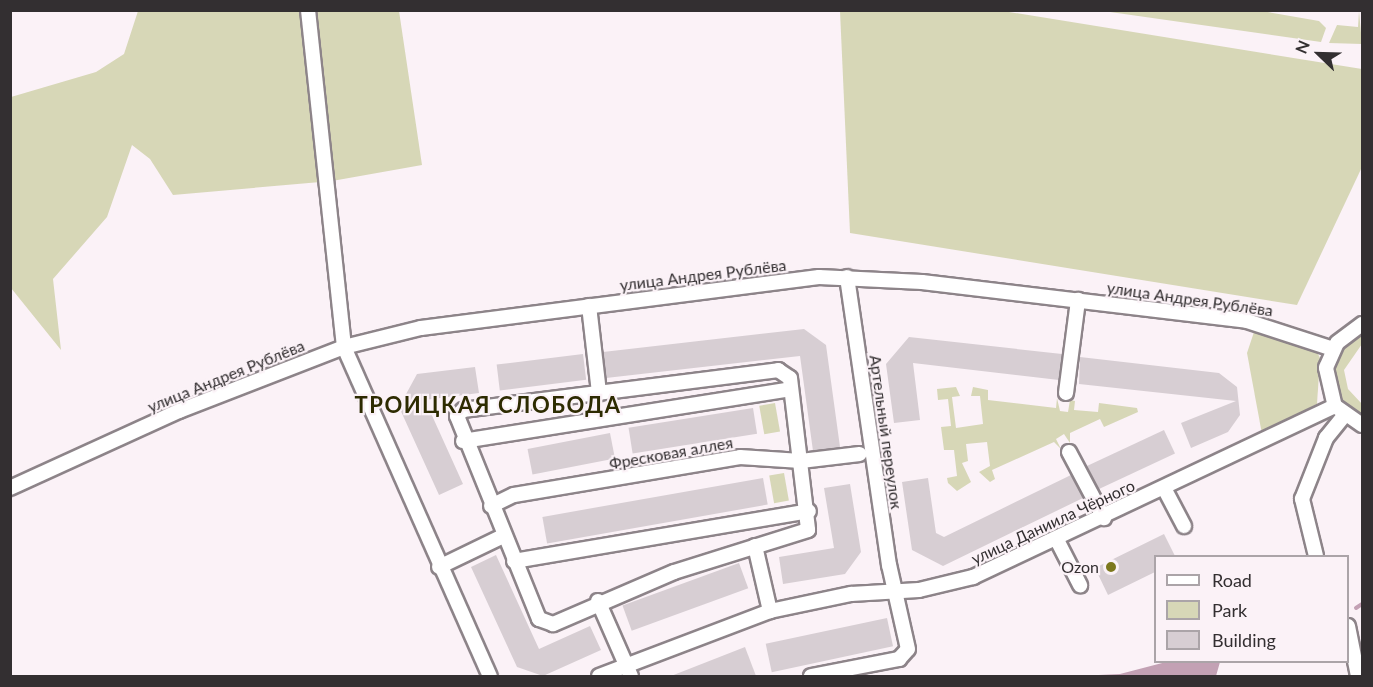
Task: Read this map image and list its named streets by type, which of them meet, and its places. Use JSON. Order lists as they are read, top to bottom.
{
  "streets": {
    "street": [
      "улица Андрея Рублёва",
      "Артельный переулок",
      "Фресковая аллея",
      "улица Даниила Чёрного"
    ]
  },
  "crossings": [
    ["улица Андрея Рублёва", "Артельный переулок"],
    ["Артельный переулок", "улица Даниила Чёрного"]
  ],
  "districts": ["ТРОИЦКАЯ СЛОБОДА"],
  "places": ["Ozon"],
  "legend": ["Road", "Park", "Building"],
  "north": "top left"
}
